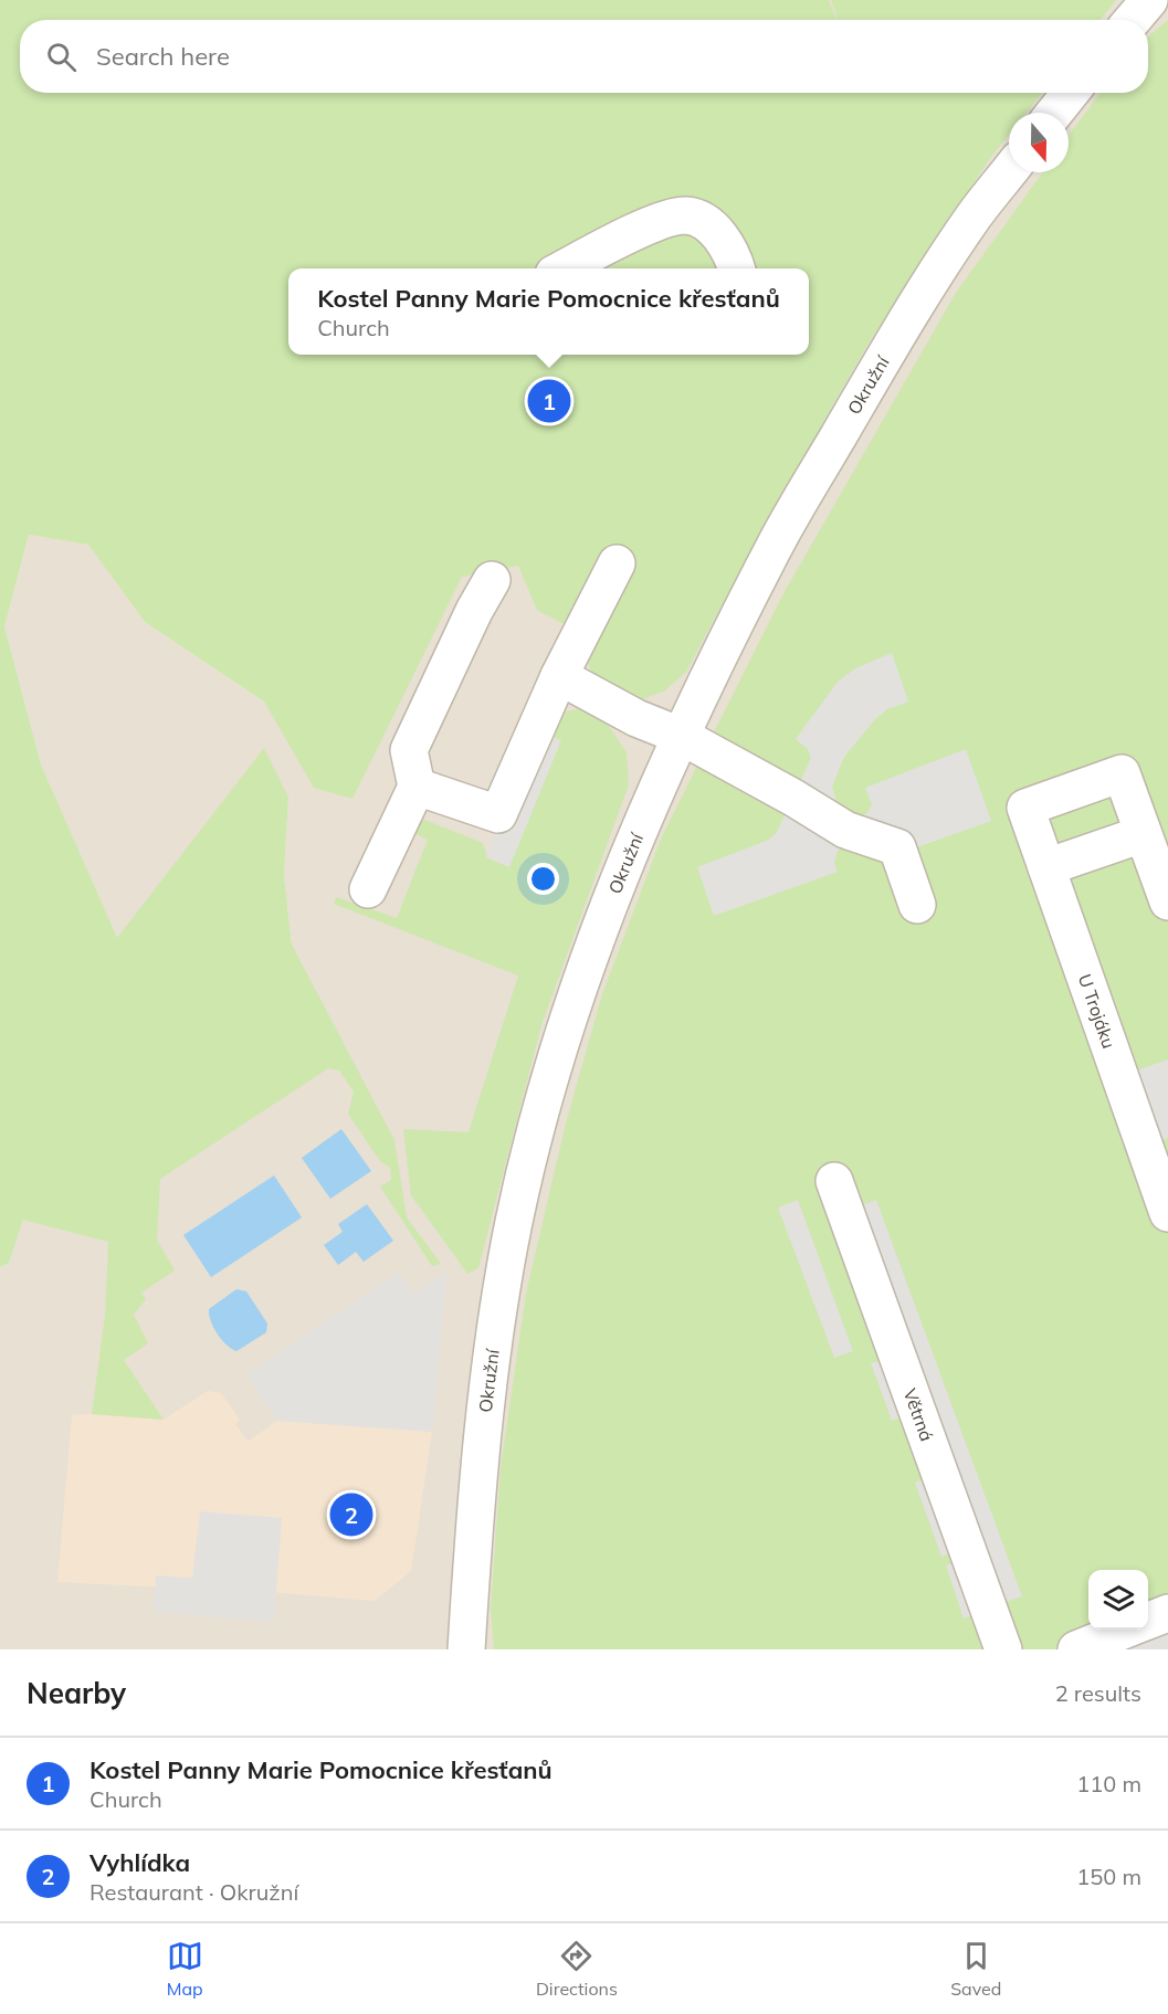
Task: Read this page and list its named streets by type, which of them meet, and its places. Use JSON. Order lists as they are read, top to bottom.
{
  "streets": {
    "street": ["Okružní", "U Trojáku", "Větrná"]
  },
  "north": "bottom",
  "page": {
    "search": "Search here",
    "popup": ["Kostel Panny Marie Pomocnice křesťanů", "Church"],
    "pins": ["1", "2"],
    "heading": ["Nearby", "2 results"],
    "list": [
      {
        "mark": "1",
        "name": "Kostel Panny Marie Pomocnice křesťanů",
        "note": "Church",
        "value": "110 m"
      },
      {
        "mark": "2",
        "name": "Vyhlídka",
        "note": "Restaurant · Okružní",
        "value": "150 m"
      }
    ],
    "nav": ["Map", "Directions", "Saved"]
  }
}
